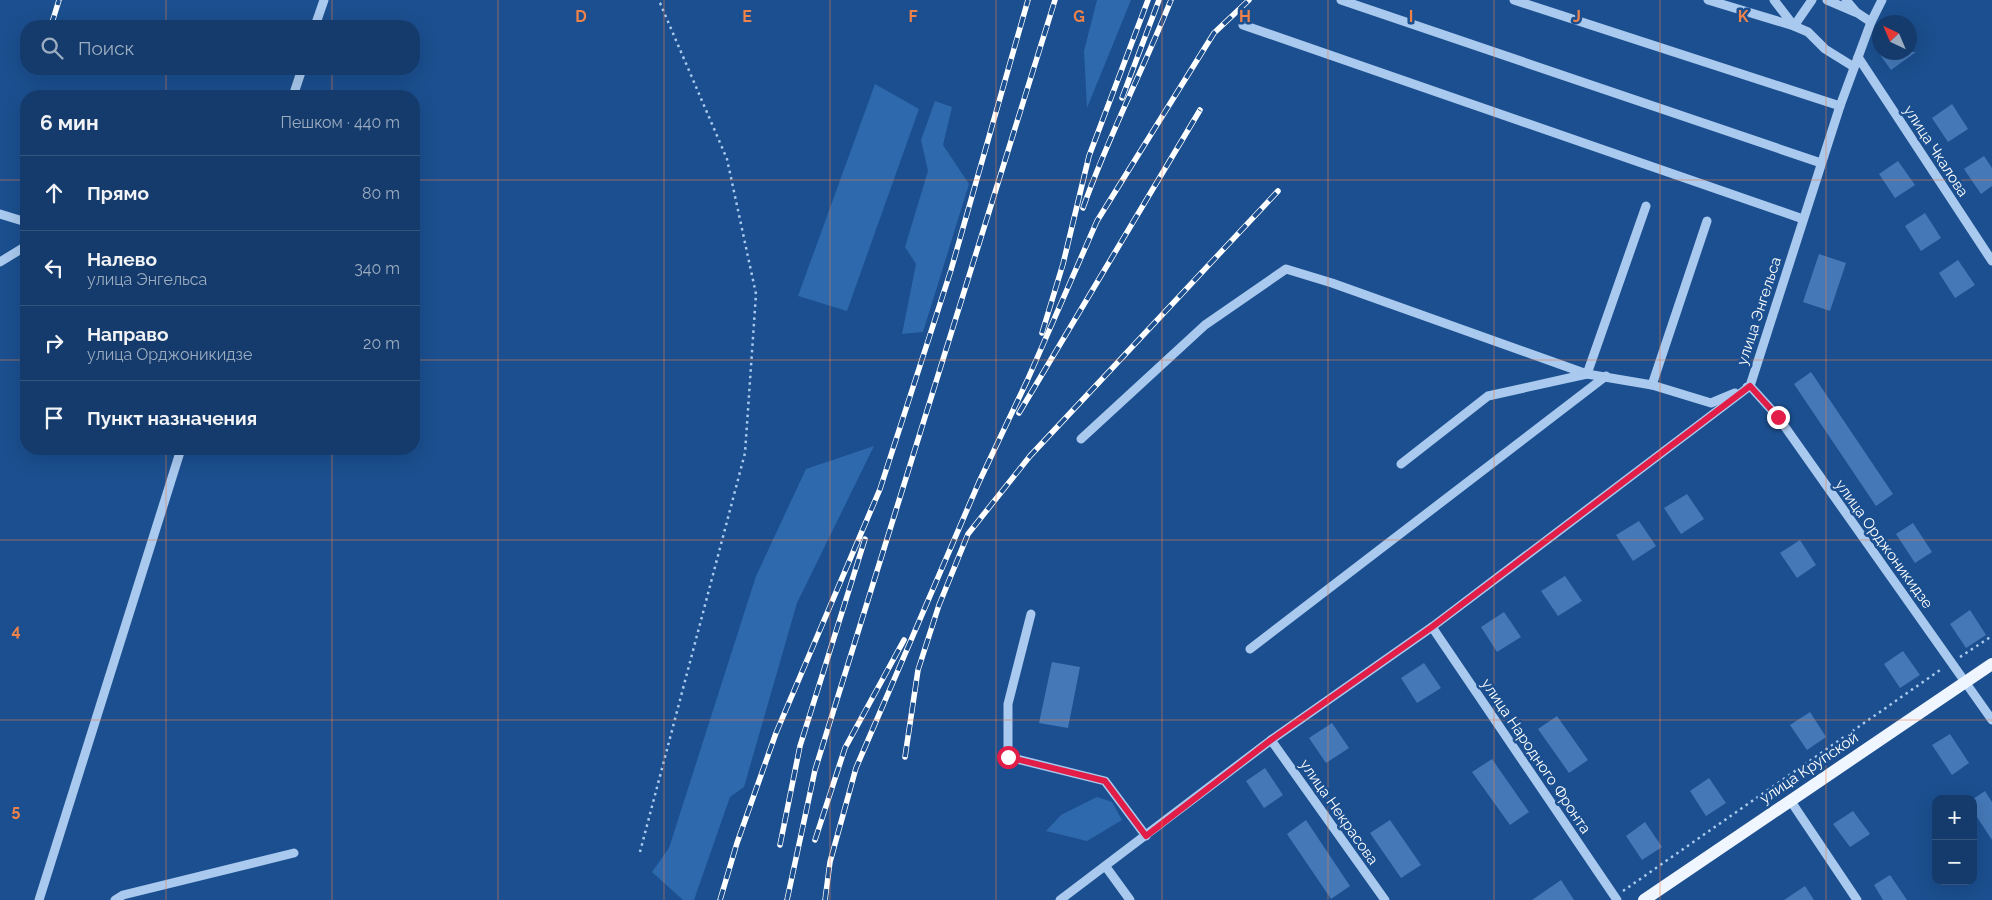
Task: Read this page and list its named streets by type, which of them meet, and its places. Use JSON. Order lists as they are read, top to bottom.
{
  "streets": {
    "main road": ["улица Крупской"],
    "street": [
      "улица Чкалова",
      "улица Энгельса",
      "улица Орджоникидзе",
      "улица Народного Фронта",
      "улица Некрасова"
    ]
  },
  "crossings": [
    ["улица Чкалова", "улица Энгельса"],
    ["улица Энгельса", "улица Орджоникидзе"],
    ["улица Энгельса", "улица Народного Фронта"],
    ["улица Энгельса", "улица Некрасова"],
    ["улица Орджоникидзе", "улица Крупской"]
  ],
  "north": "top left",
  "page": {
    "search": "Поиск",
    "heading": ["6 мин", "Пешком · 440 m"],
    "list": [
      ["Прямо", "80 m"],
      ["Налево", "улица Энгельса", "340 m"],
      ["Направо", "улица Орджоникидзе", "20 m"],
      "Пункт назначения"
    ],
    "map_buttons": ["+", "−"]
  },
  "grid": {
    "columns": [
      "D",
      "E",
      "F",
      "G",
      "H",
      "I",
      "J",
      "K"
    ],
    "rows": ["4", "5"]
  }
}
